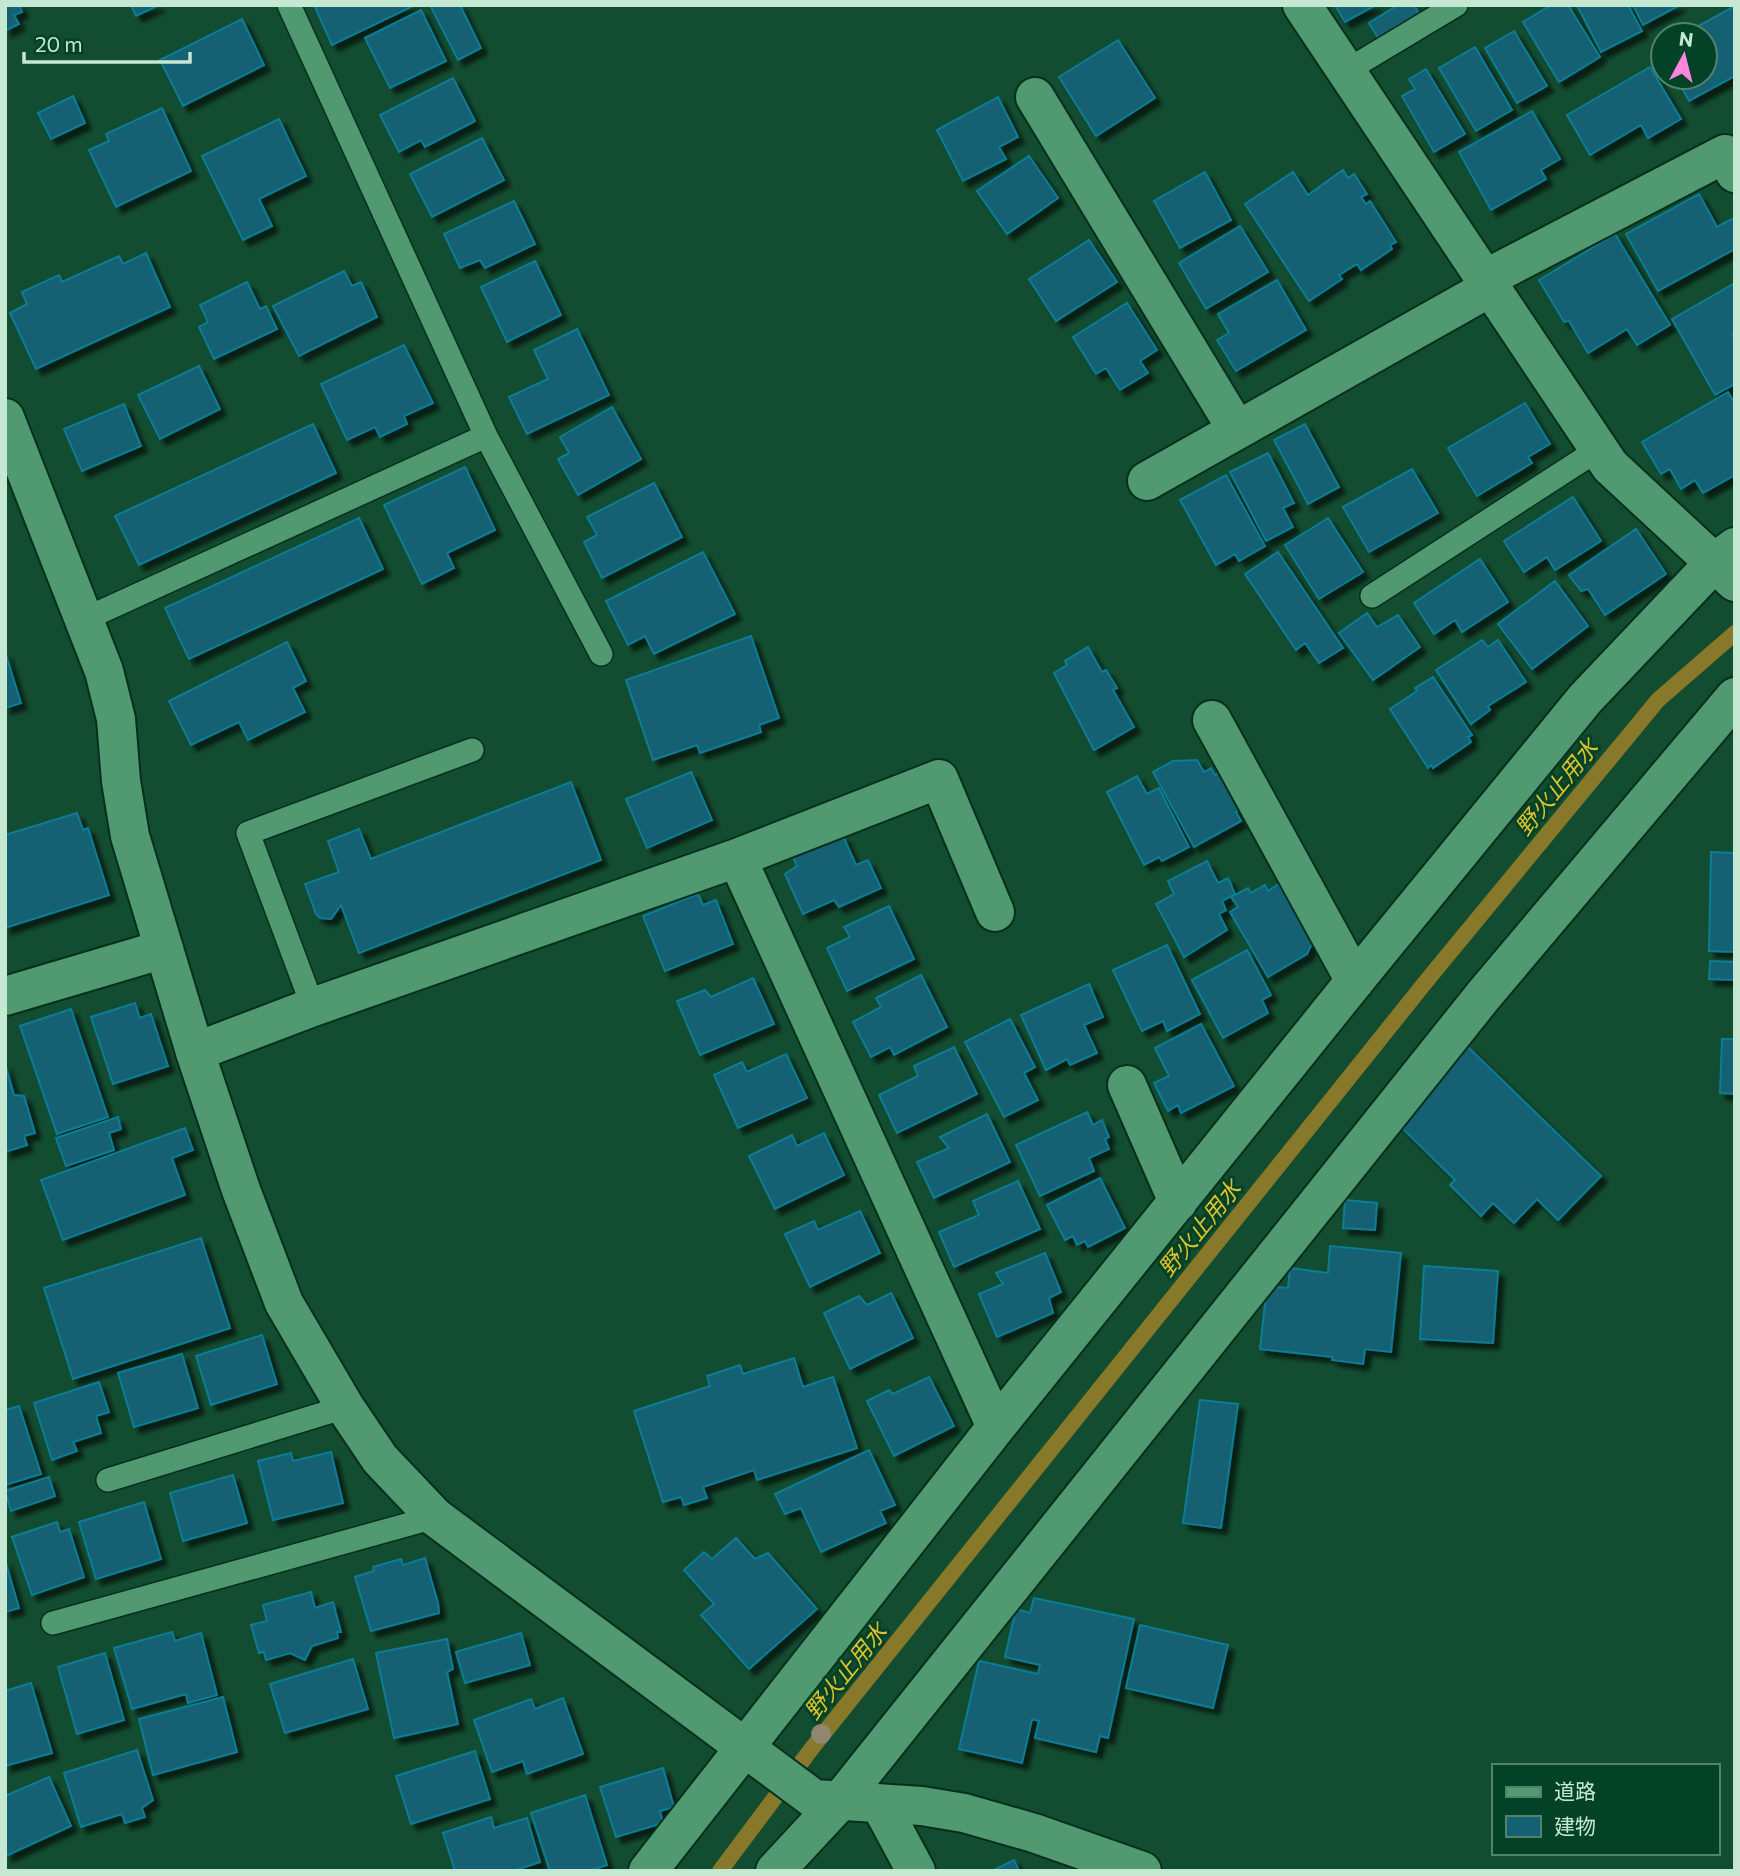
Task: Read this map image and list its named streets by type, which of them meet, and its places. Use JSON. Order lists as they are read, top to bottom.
{
  "water": ["野火止用水"],
  "legend": ["道路", "建物"],
  "scale_bar": "20 m",
  "north": "top"
}
